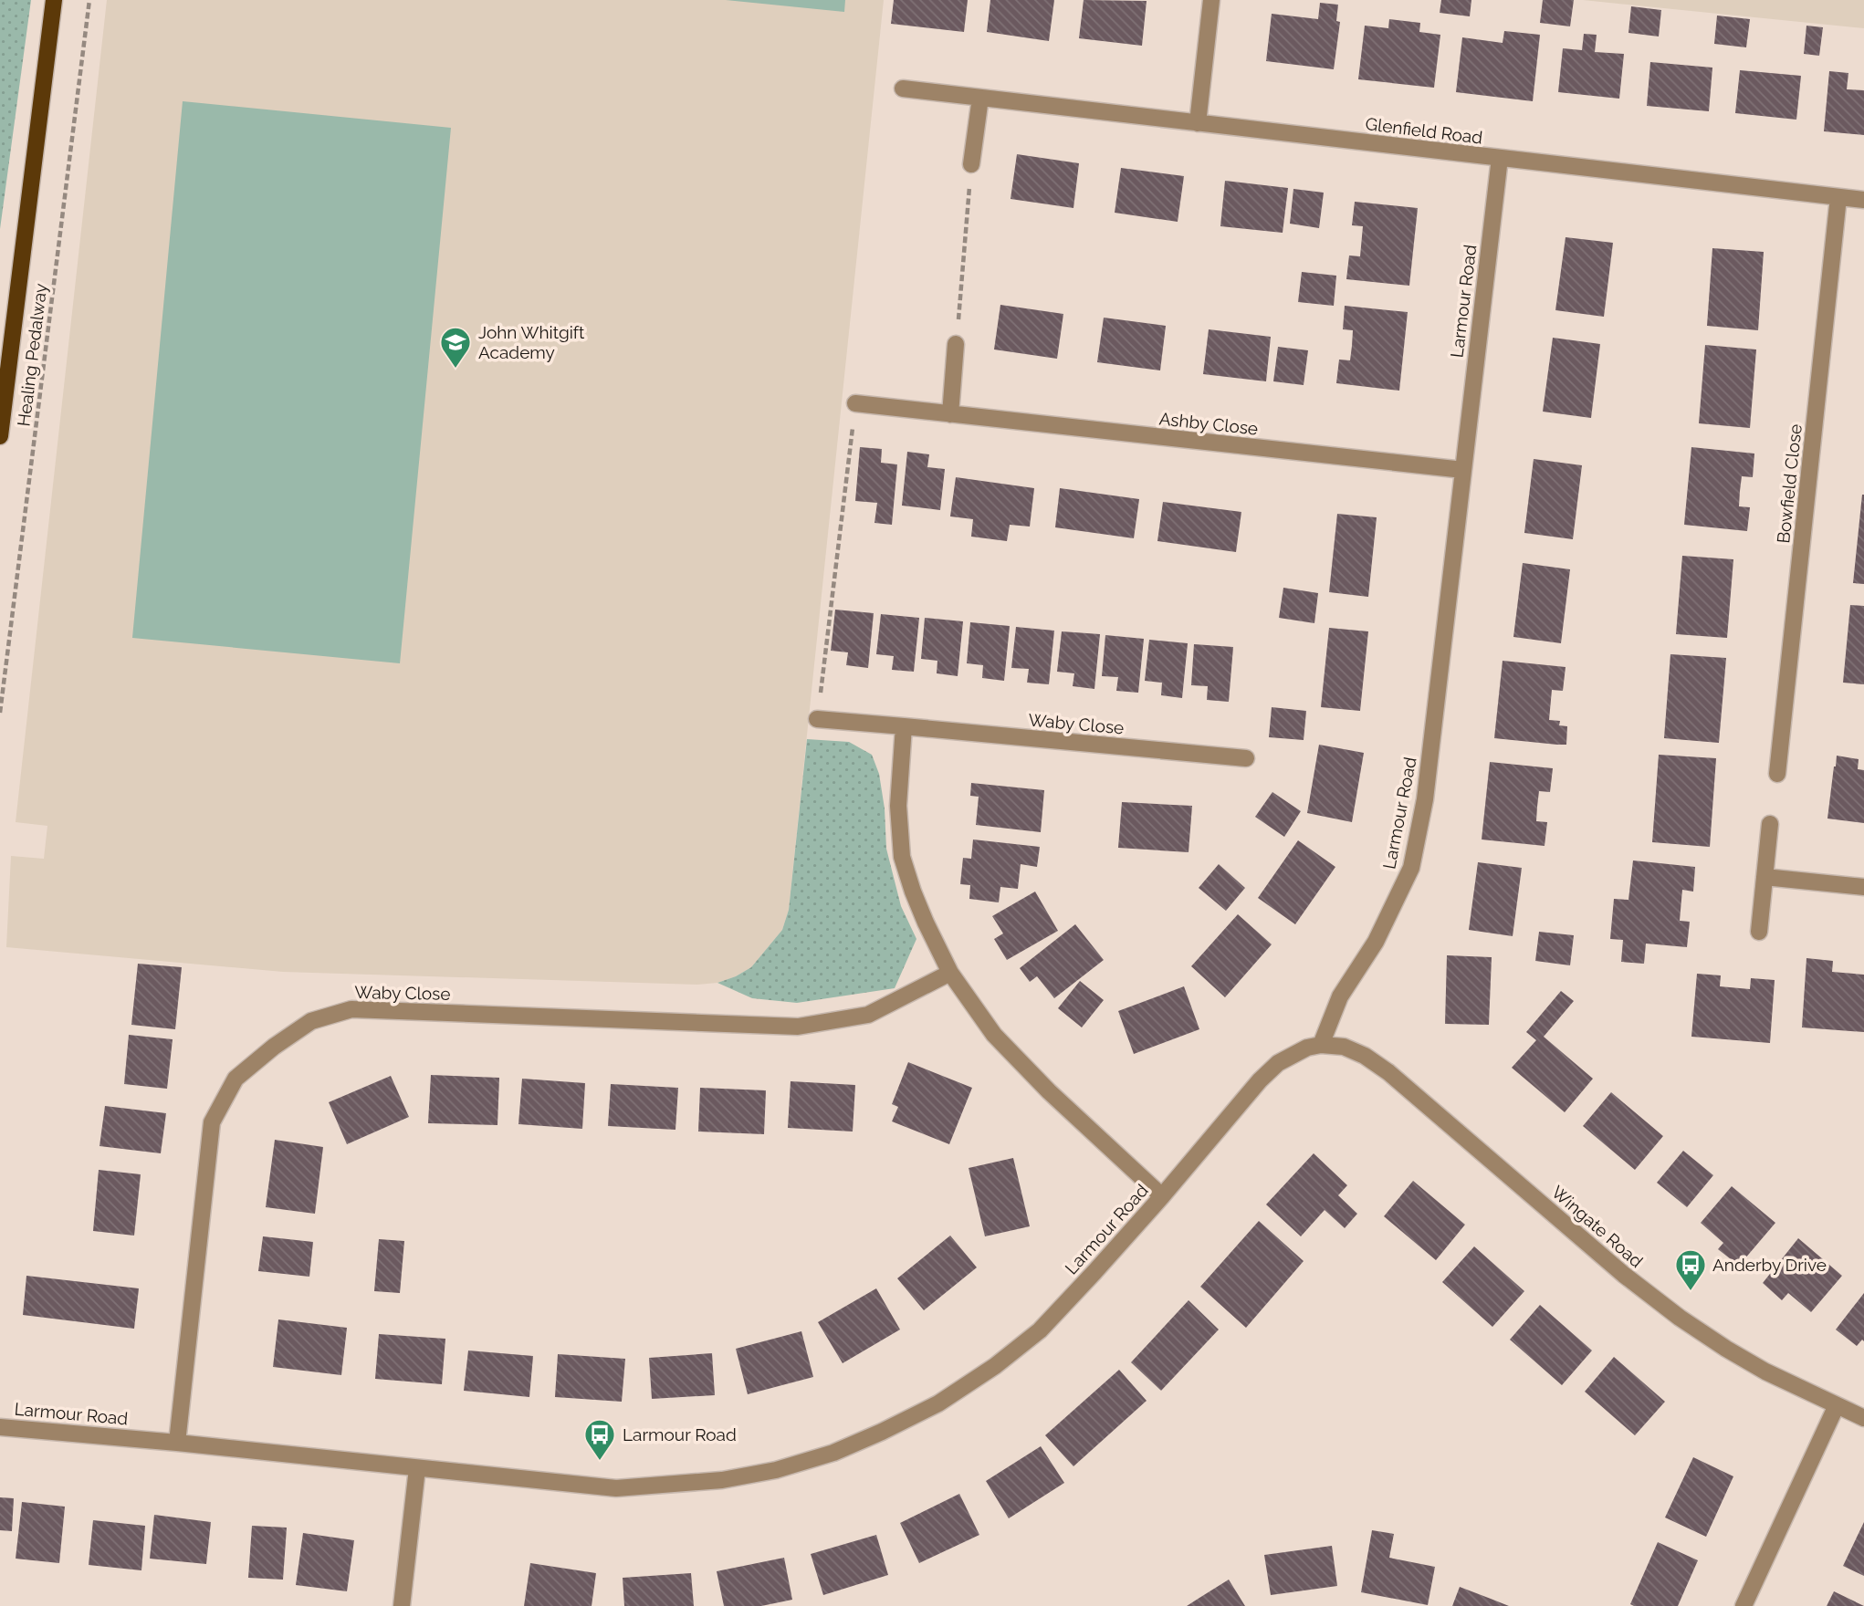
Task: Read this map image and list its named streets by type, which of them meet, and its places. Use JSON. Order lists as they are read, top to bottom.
{
  "streets": {
    "street": [
      "Glenfield Road",
      "Larmour Road",
      "Ashby Close",
      "Bowfield Close",
      "Waby Close",
      "Wingate Road"
    ],
    "path": ["Healing Pedalway"]
  },
  "crossings": [
    ["Glenfield Road", "Larmour Road"],
    ["Glenfield Road", "Bowfield Close"],
    ["Larmour Road", "Ashby Close"],
    ["Larmour Road", "Waby Close"],
    ["Larmour Road", "Wingate Road"]
  ],
  "places": {
    "school or university": ["John Whitgift Academy"],
    "bus stop": ["Anderby Drive", "Larmour Road"]
  }
}
